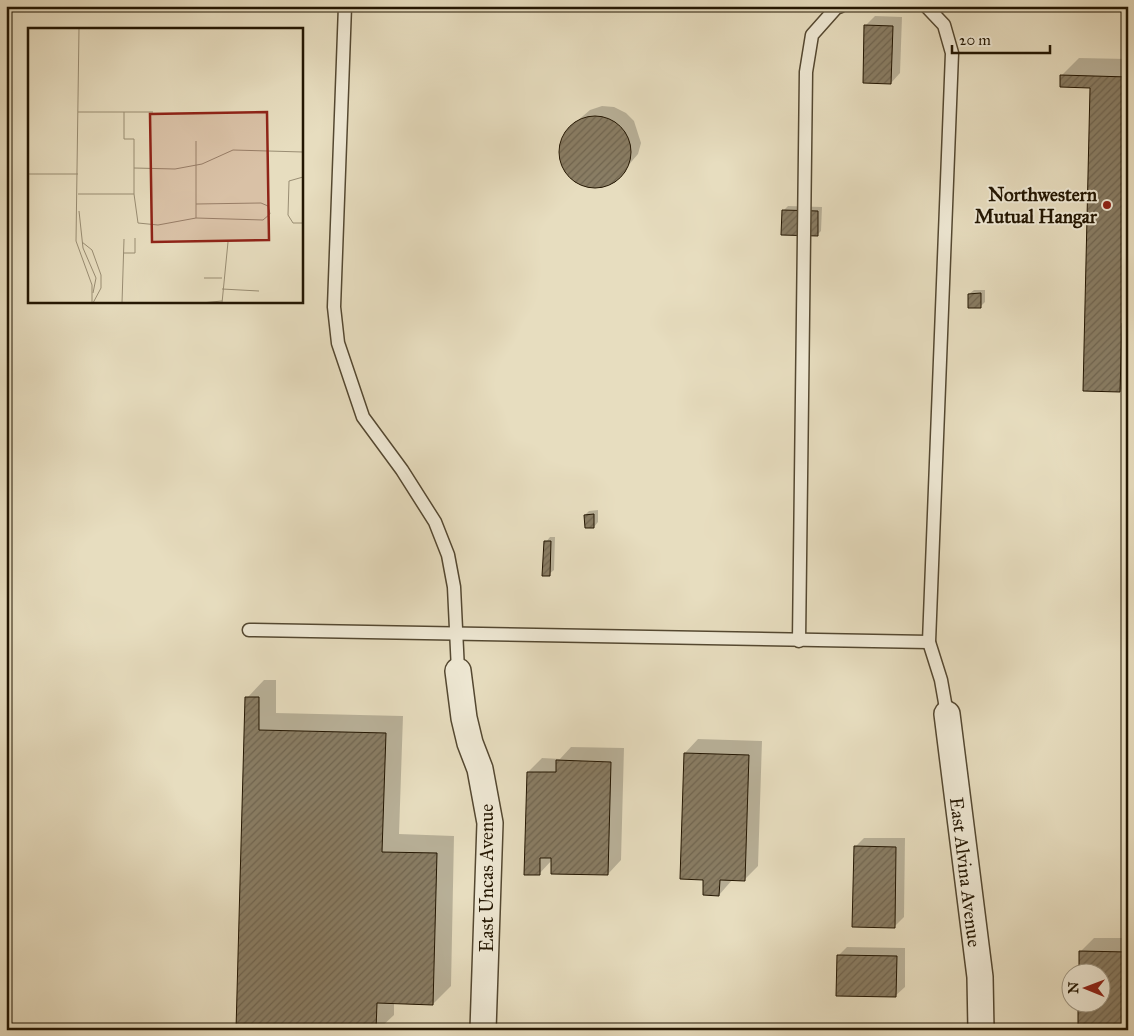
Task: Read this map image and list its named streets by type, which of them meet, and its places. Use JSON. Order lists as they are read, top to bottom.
{
  "streets": {
    "street": ["East Alvina Avenue", "East Uncas Avenue"]
  },
  "places": ["Northwestern Mutual Hangar"],
  "scale_bar": "20 m",
  "north": "left"
}
